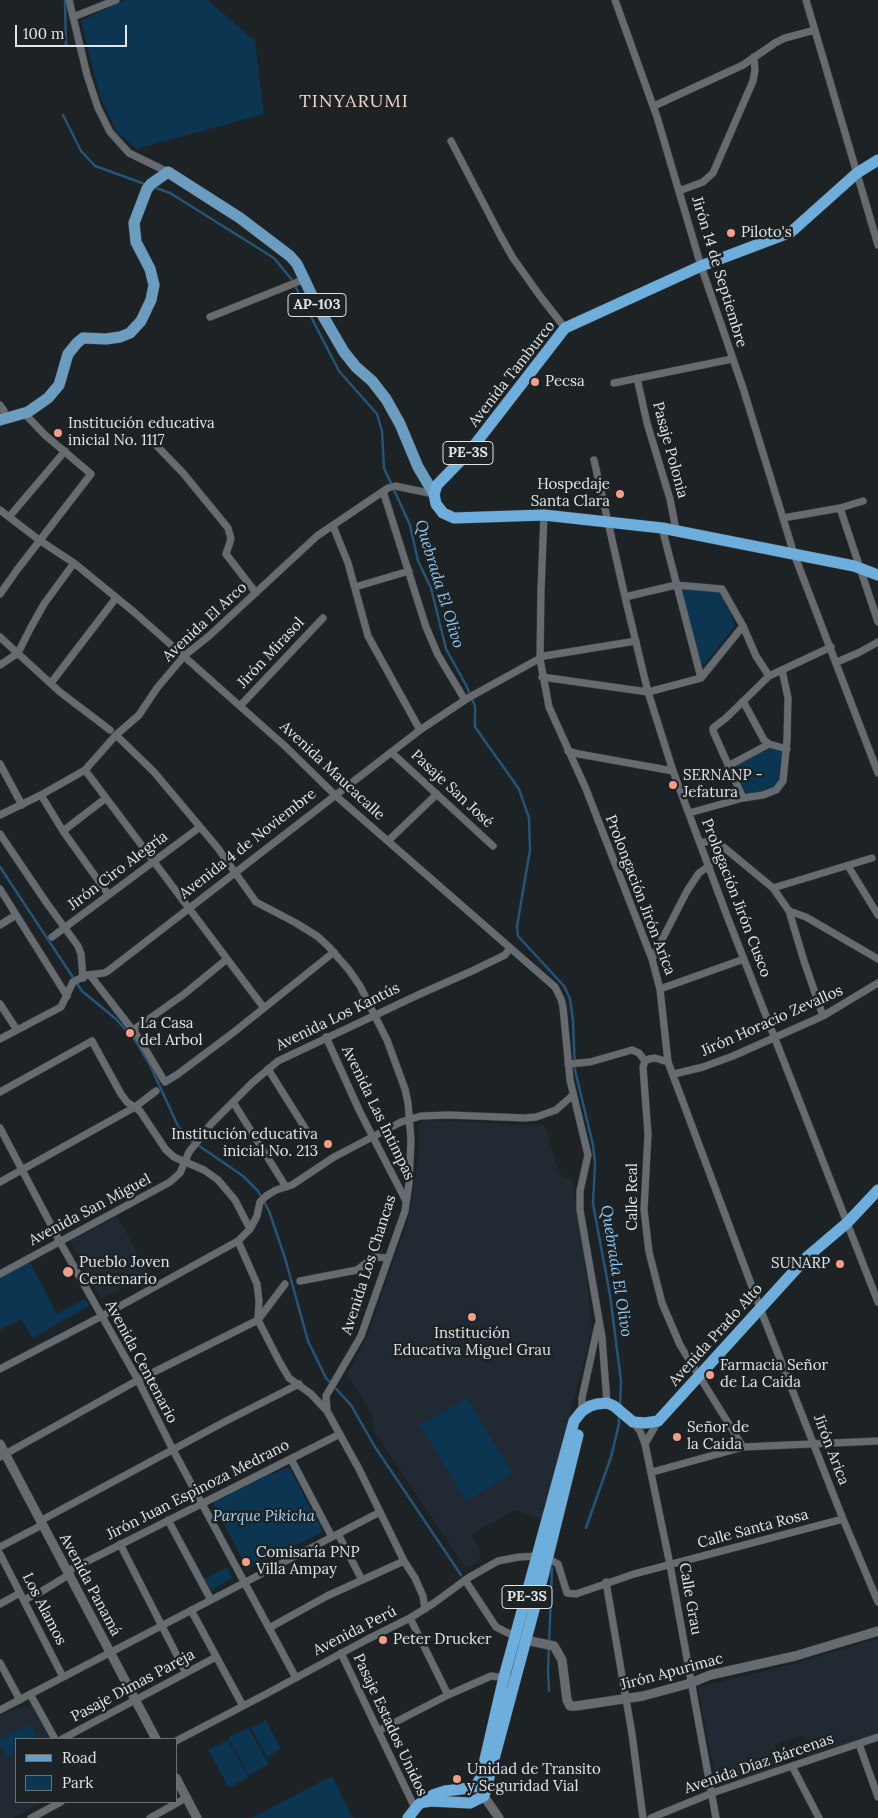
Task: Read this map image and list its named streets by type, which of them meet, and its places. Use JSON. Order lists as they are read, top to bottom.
{
  "streets": {
    "highway": ["Avenida Tamburco", "PE-3S", "Avenida Prado Alto"],
    "main road": ["AP-103"],
    "street": [
      "Jirón 14 de Septiembre",
      "Pasaje Polonia",
      "Avenida El Arco",
      "Jirón Mirasol",
      "Avenida Maucacalle",
      "Pasaje San José",
      "Avenida 4 de Noviembre",
      "Jirón Ciro Alegría",
      "Prolongación Jirón Arica",
      "Prologación Jirón Cusco",
      "Avenida Los Kantús",
      "Jirón Horacio Zevallos",
      "Avenida Las Intimpas",
      "Calle Real",
      "Avenida San Miguel",
      "Avenida Los Chancas",
      "Avenida Centenario",
      "Jirón Arica",
      "Jirón Juan Espinoza Medrano",
      "Calle Santa Rosa",
      "Avenida Panamá",
      "Calle Grau",
      "Los Alamos",
      "Avenida Perú",
      "Jirón Apurimac",
      "Pasaje Dimas Pareja",
      "Pasaje Estados Unidos",
      "Avenida Díaz Bárcenas"
    ]
  },
  "crossings": [
    ["Jirón 14 de Septiembre", "Avenida Tamburco"],
    ["AP-103", "Avenida Tamburco"],
    ["PE-3S", "Calle Santa Rosa"],
    ["PE-3S", "Avenida Perú"],
    ["PE-3S", "Jirón Apurimac"],
    ["Avenida El Arco", "Avenida Maucacalle"],
    ["Avenida El Arco", "Avenida Los Chancas"],
    ["Jirón Mirasol", "Avenida Maucacalle"],
    ["Avenida Maucacalle", "Avenida 4 de Noviembre"],
    ["Avenida Maucacalle", "Avenida Los Kantús"],
    ["Pasaje San José", "Avenida 4 de Noviembre"],
    ["Avenida 4 de Noviembre", "Prolongación Jirón Arica"],
    ["Avenida 4 de Noviembre", "Prologación Jirón Cusco"],
    ["Avenida 4 de Noviembre", "Avenida Los Chancas"],
    ["Jirón Ciro Alegría", "Avenida Los Chancas"],
    ["Prolongación Jirón Arica", "Jirón Horacio Zevallos"],
    ["Prolongación Jirón Arica", "Avenida Prado Alto"],
    ["Prolongación Jirón Arica", "Jirón Arica"],
    ["Prologación Jirón Cusco", "Jirón Horacio Zevallos"],
    ["Prologación Jirón Cusco", "Avenida Prado Alto"],
    ["Avenida Los Kantús", "Avenida Las Intimpas"],
    ["Avenida Los Kantús", "Avenida San Miguel"],
    ["Avenida Los Kantús", "Avenida Los Chancas"],
    ["Avenida Las Intimpas", "Avenida Los Chancas"],
    ["Calle Real", "Avenida Prado Alto"],
    ["Avenida San Miguel", "Avenida Centenario"],
    ["Avenida Prado Alto", "Jirón Arica"],
    ["Avenida Centenario", "Jirón Juan Espinoza Medrano"],
    ["Avenida Centenario", "Avenida Perú"],
    ["Jirón Arica", "Calle Santa Rosa"],
    ["Jirón Juan Espinoza Medrano", "Avenida Panamá"],
    ["Jirón Juan Espinoza Medrano", "Los Alamos"],
    ["Calle Santa Rosa", "Calle Grau"],
    ["Calle Santa Rosa", "Avenida Perú"],
    ["Avenida Panamá", "Pasaje Dimas Pareja"],
    ["Calle Grau", "Jirón Apurimac"],
    ["Calle Grau", "Avenida Díaz Bárcenas"],
    ["Avenida Perú", "Pasaje Estados Unidos"]
  ],
  "districts": ["TINYARUMI"],
  "water": ["Quebrada El Olivo"],
  "parks": ["Parque Pikicha"],
  "places": [
    "Piloto's",
    "Pecsa",
    "Institución educativa inicial No. 1117",
    "Hospedaje Santa Clara",
    "SERNANP - Jefatura",
    "La Casa del Arbol",
    "Institución educativa inicial No. 213",
    "SUNARP",
    "Pueblo Joven Centenario",
    "Institución Educativa Miguel Grau",
    "Farmacia Señor de La Caida",
    "Señor de la Caida",
    "Comisaría PNP Villa Ampay",
    "Peter Drucker",
    "Unidad de Transito y Seguridad Vial"
  ],
  "legend": ["Road", "Park"],
  "scale_bar": "100 m"
}
